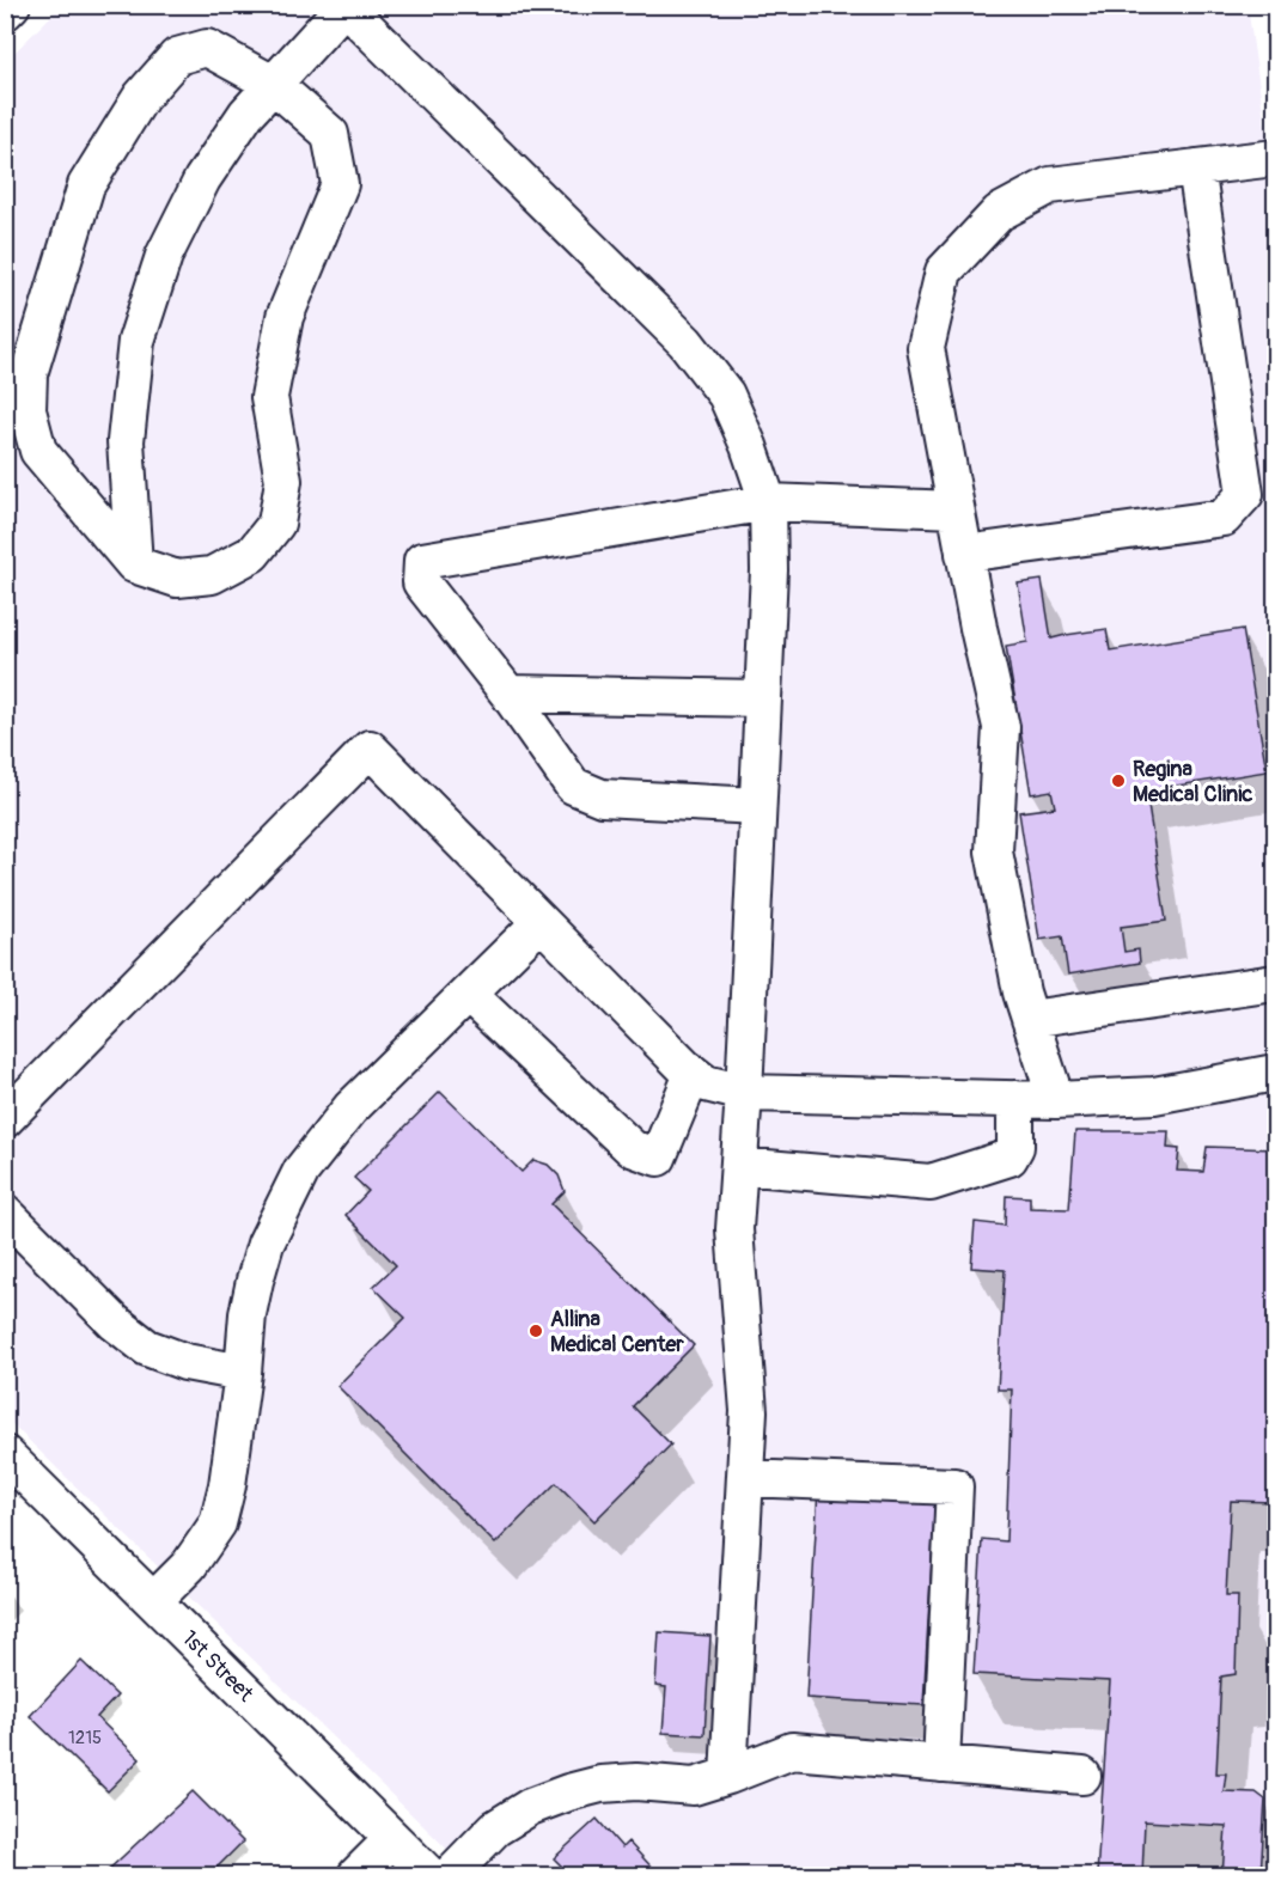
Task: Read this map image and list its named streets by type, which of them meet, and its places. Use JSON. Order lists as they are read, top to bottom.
{
  "streets": {
    "street": ["1st Street"]
  },
  "places": ["Regina Medical Clinic", "Allina Medical Center"],
  "house_numbers": ["1215"]
}
